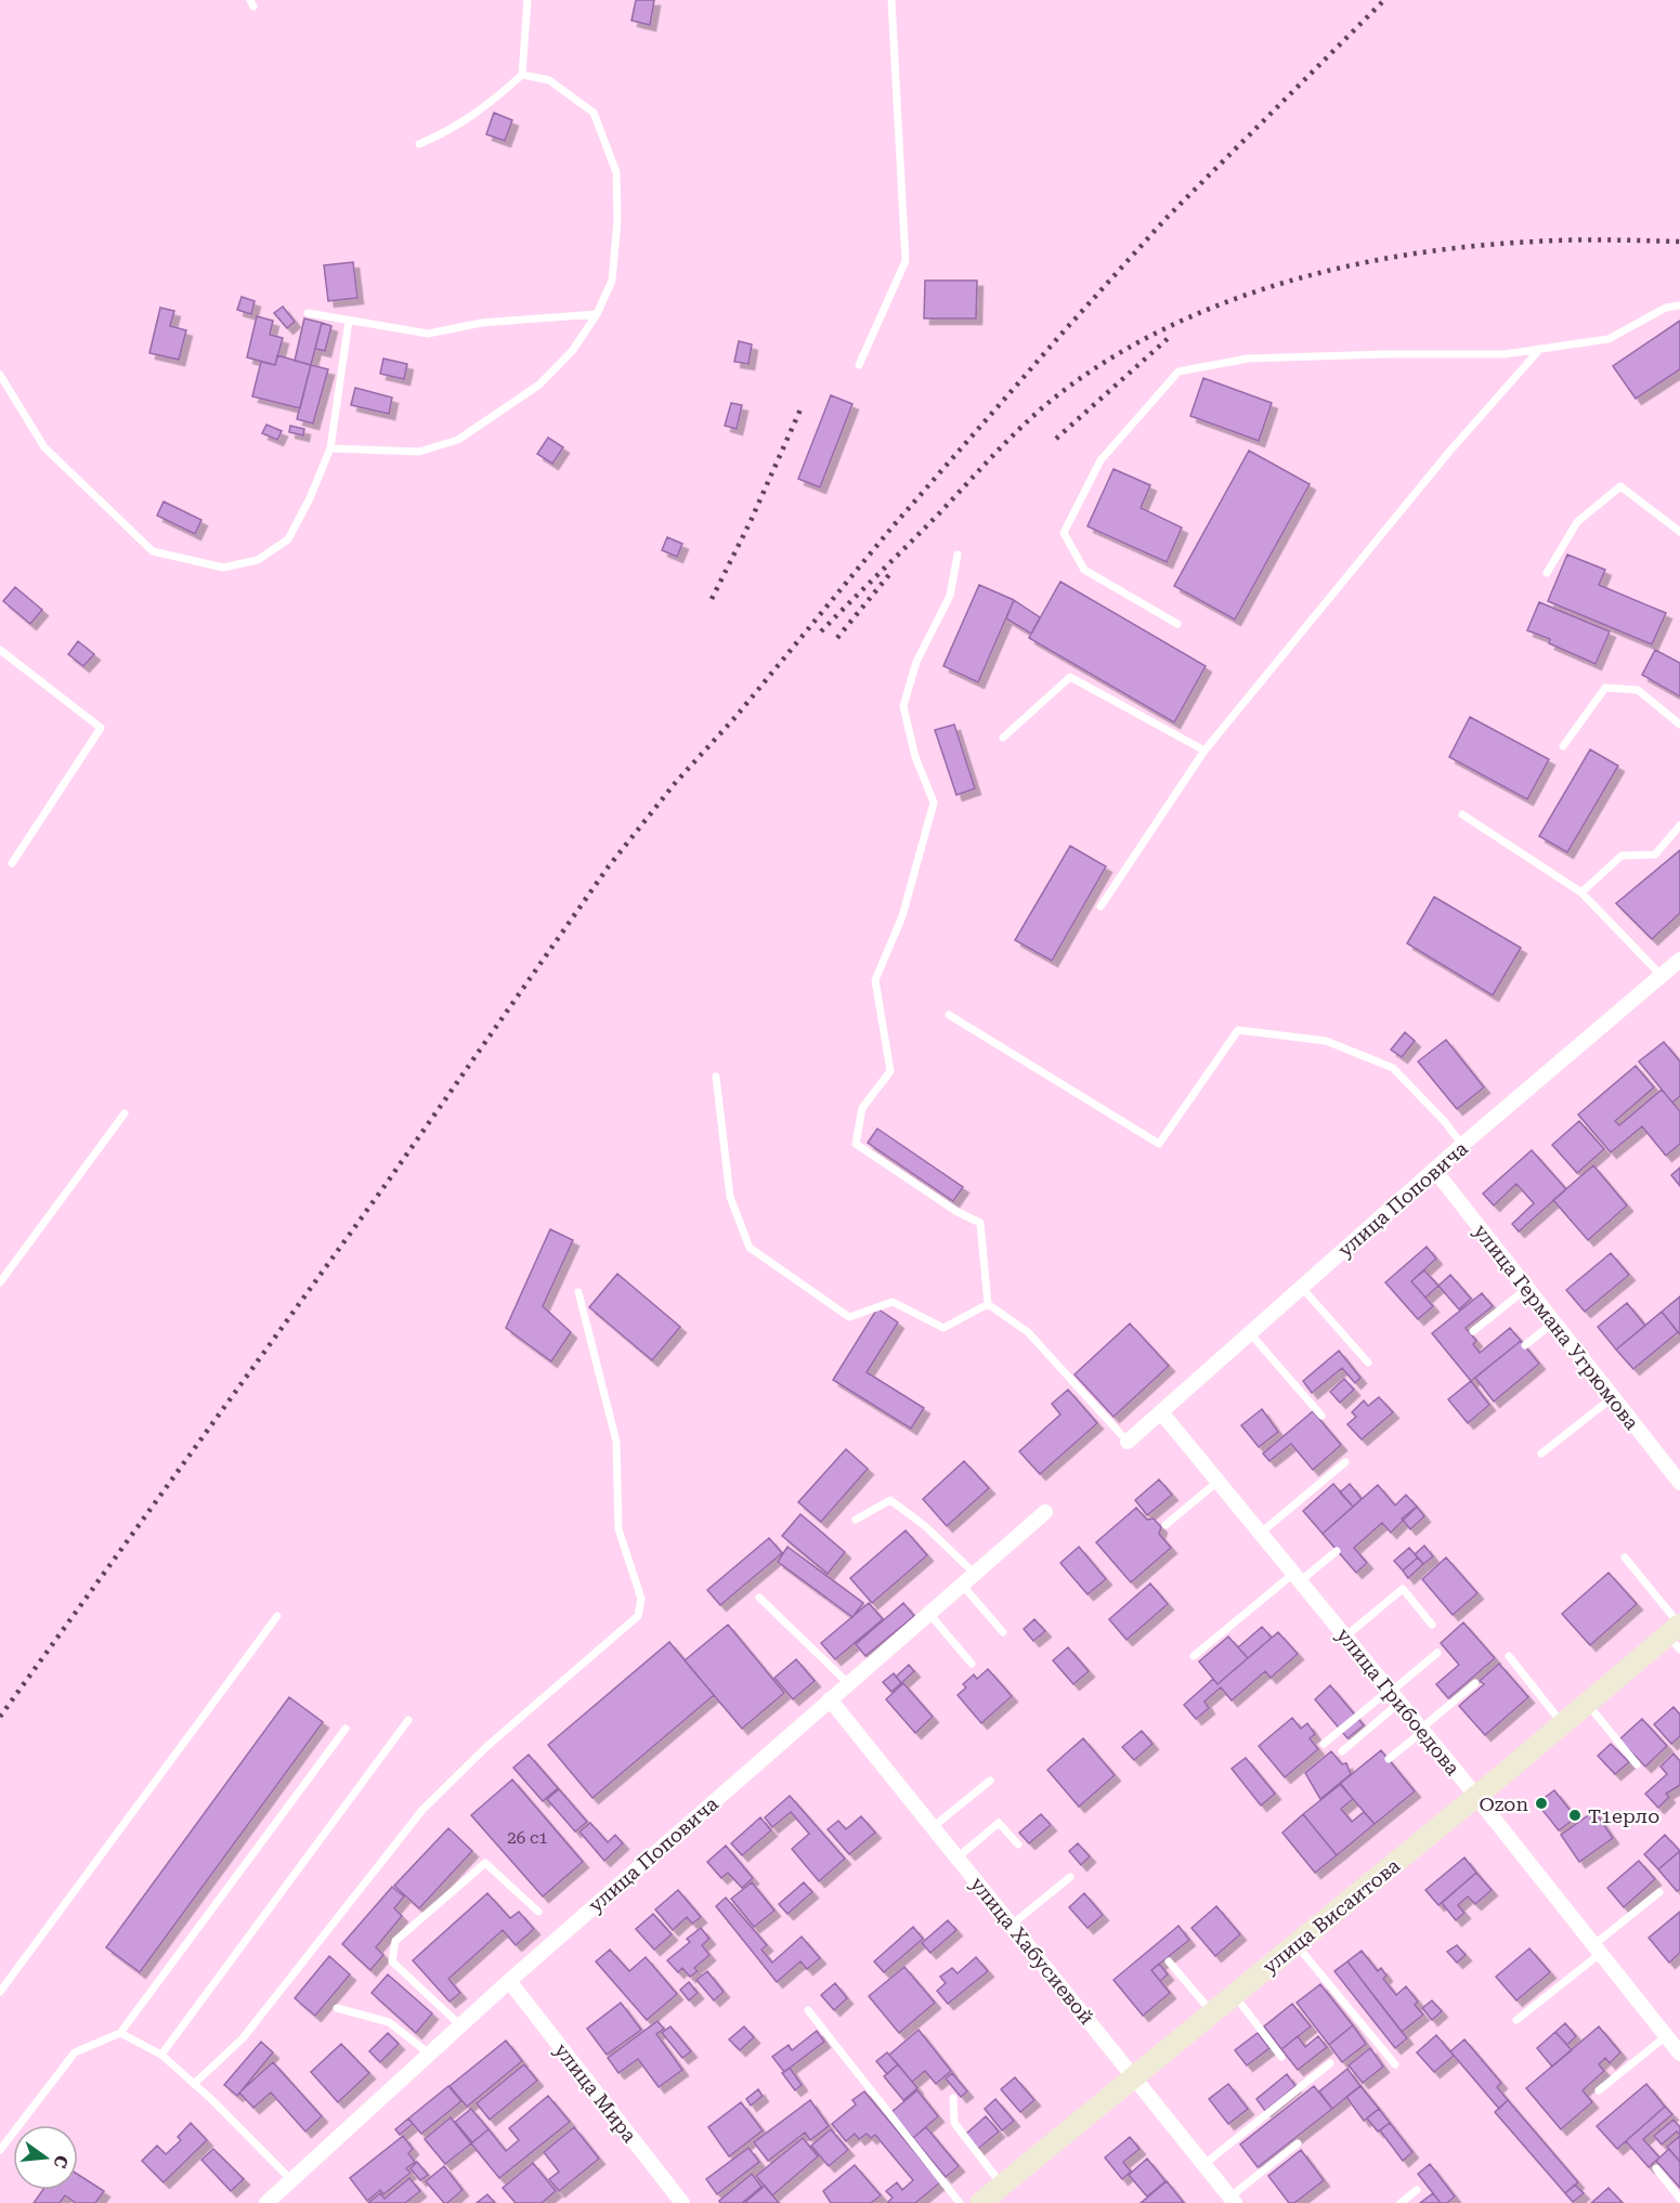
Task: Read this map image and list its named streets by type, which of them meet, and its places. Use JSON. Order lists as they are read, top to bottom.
{
  "streets": {
    "main road": ["улица Висаитова"],
    "street": [
      "улица Поповича",
      "улица Германа Угрюмова",
      "улица Грибоедова",
      "улица Хабусиевой",
      "улица Мира"
    ]
  },
  "crossings": [
    ["улица Поповича", "улица Германа Угрюмова"],
    ["улица Поповича", "улица Грибоедова"],
    ["улица Поповича", "улица Хабусиевой"],
    ["улица Поповича", "улица Мира"],
    ["улица Грибоедова", "улица Висаитова"],
    ["улица Висаитова", "улица Хабусиевой"]
  ],
  "places": ["Ozon", "Т1ерло"],
  "house_numbers": ["26 с1"],
  "north": "right"
}
